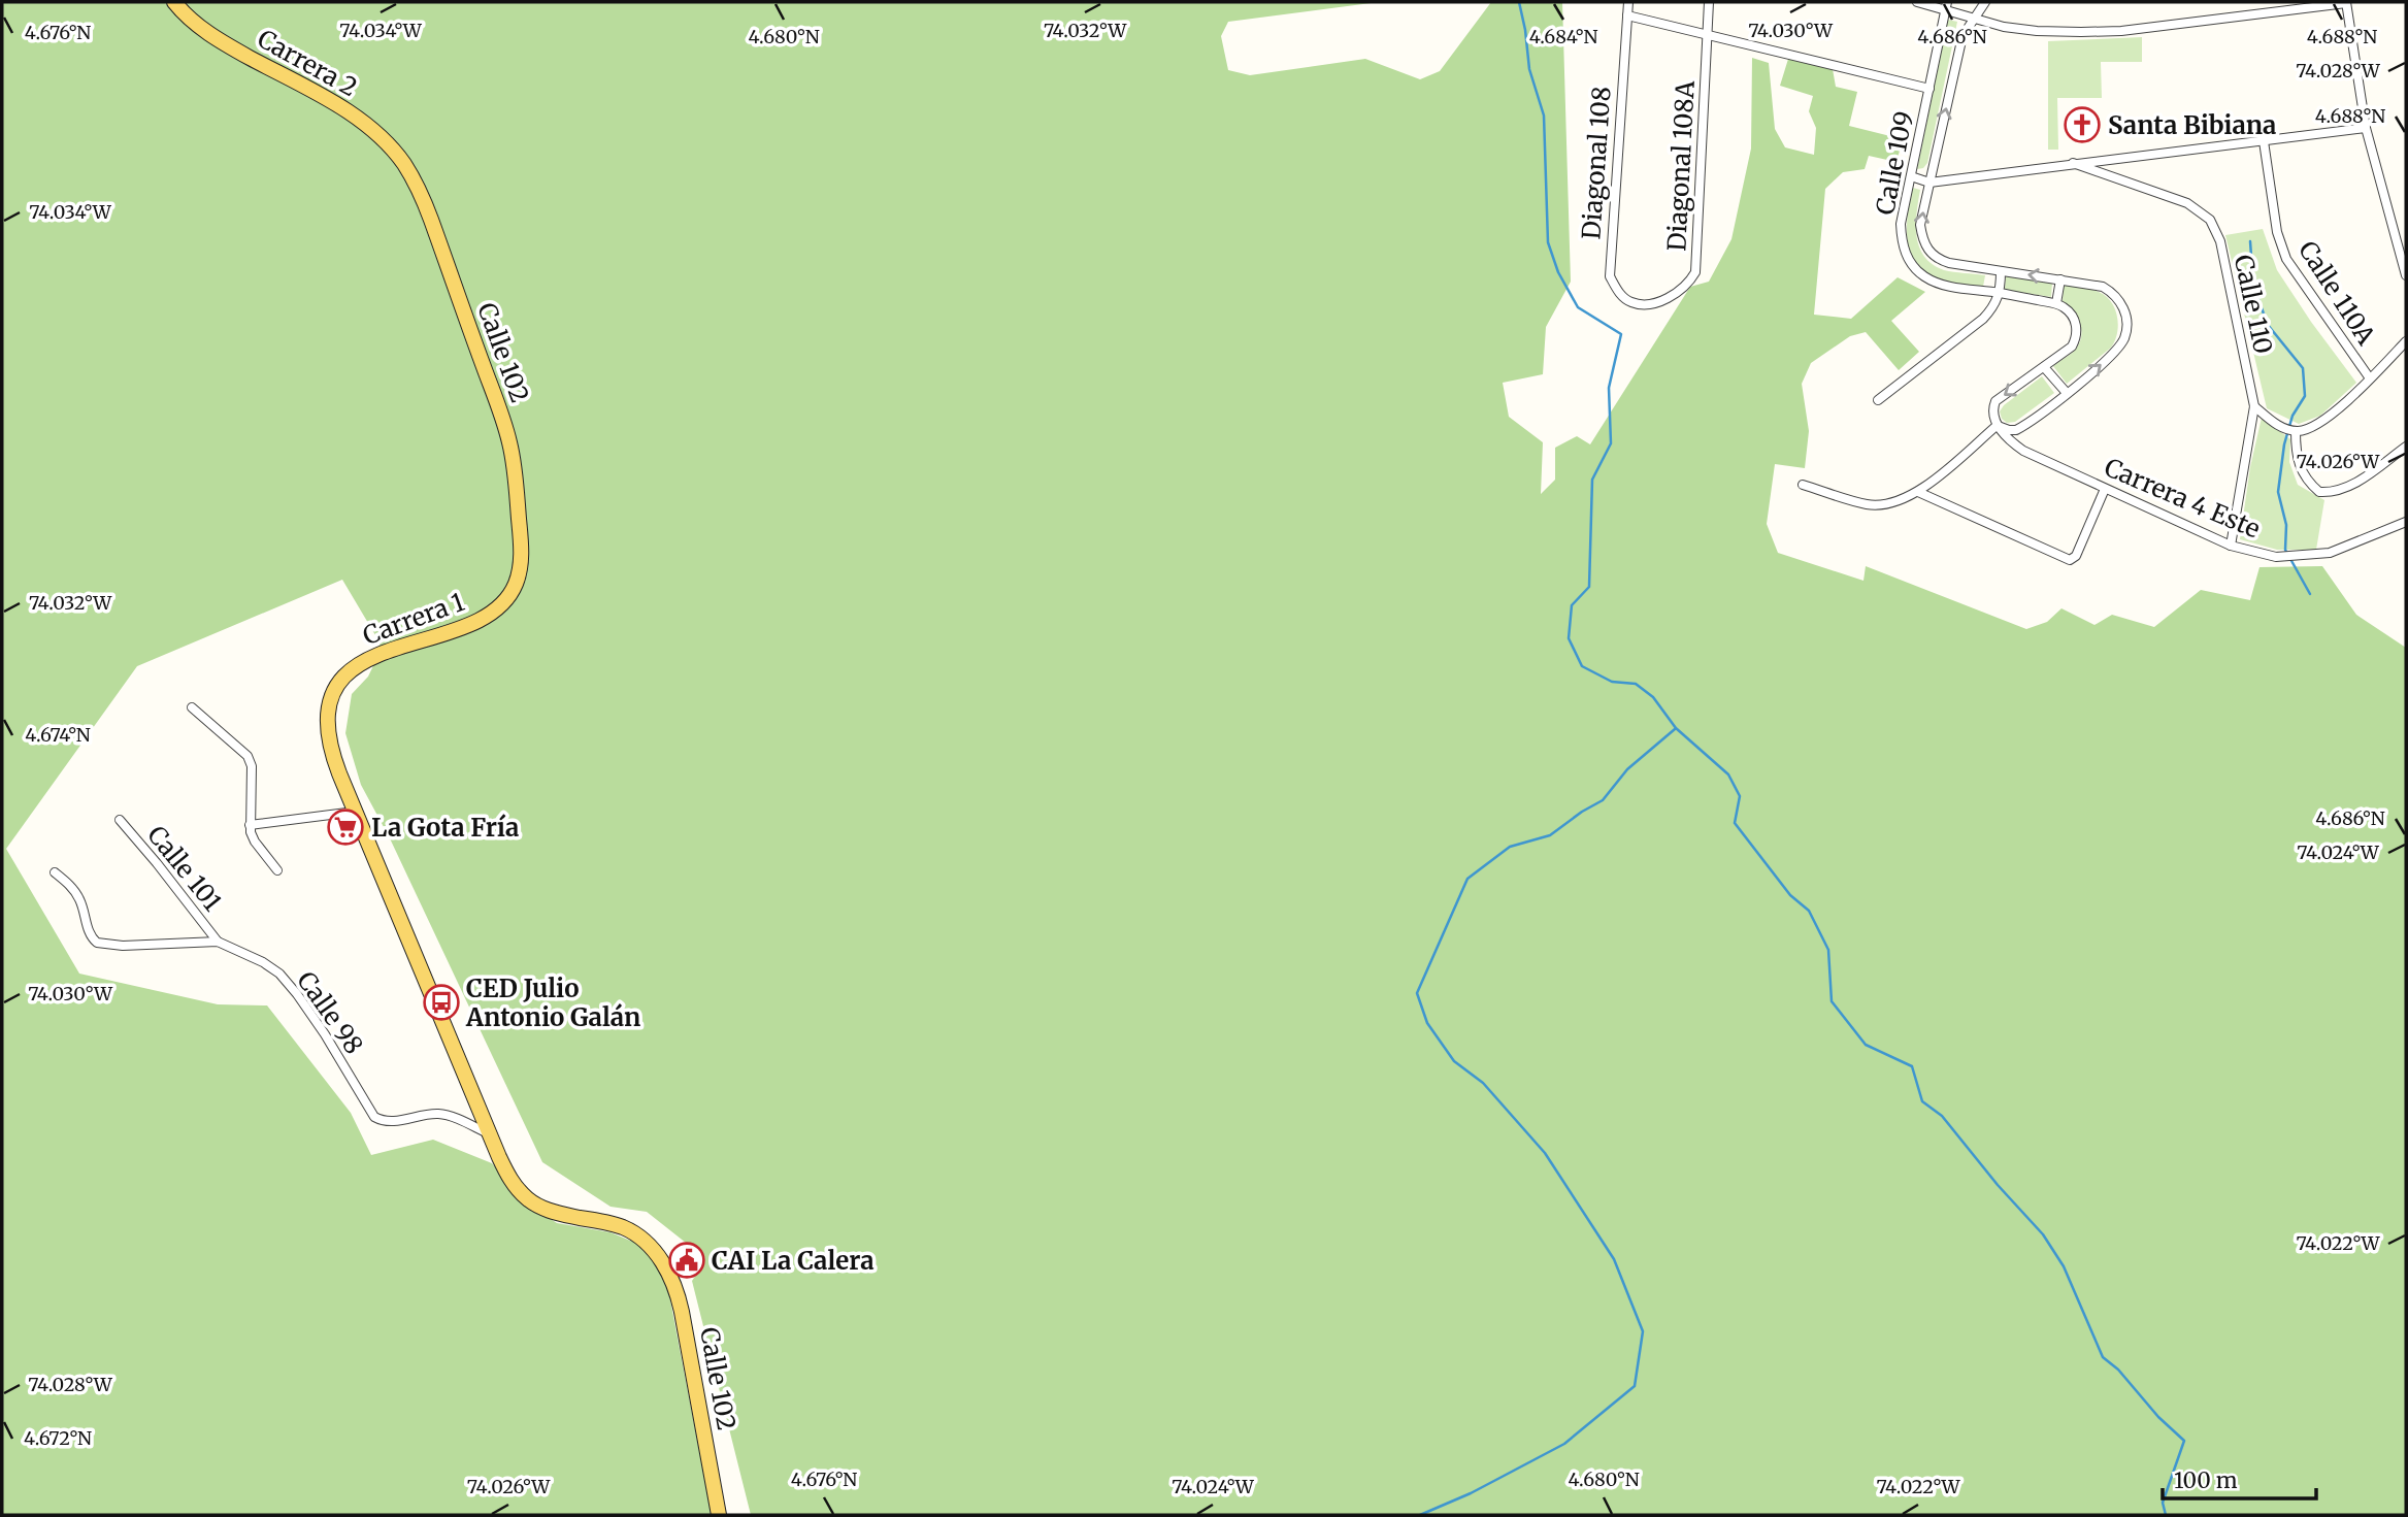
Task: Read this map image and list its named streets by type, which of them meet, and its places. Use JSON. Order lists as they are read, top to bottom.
{
  "streets": {
    "main road": ["Carrera 2", "Calle 102", "Carrera 1"],
    "street": [
      "Diagonal 108",
      "Calle 109",
      "Diagonal 108A",
      "Calle 110A",
      "Calle 110",
      "Carrera 4 Este",
      "Calle 101",
      "Calle 98"
    ]
  },
  "crossings": [
    ["Carrera 2", "Calle 102"],
    ["Diagonal 108", "Diagonal 108A"],
    ["Calle 110", "Carrera 4 Este"],
    ["Calle 102", "Carrera 1"],
    ["Calle 102", "Calle 98"],
    ["Calle 101", "Calle 98"]
  ],
  "places": {
    "church": ["Santa Bibiana"],
    "supermarket": ["La Gota Fría"],
    "bus stop": ["CED Julio Antonio Galán"],
    "public building": ["CAI La Calera"]
  },
  "scale_bar": "100 m",
  "coordinates": [
    "74.034°W",
    "74.032°W",
    "74.030°W",
    "4.676°N",
    "4.680°N",
    "4.684°N",
    "4.686°N",
    "4.688°N",
    "74.028°W",
    "74.026°W",
    "4.674°N",
    "74.024°W",
    "74.022°W",
    "4.672°N"
  ]
}
